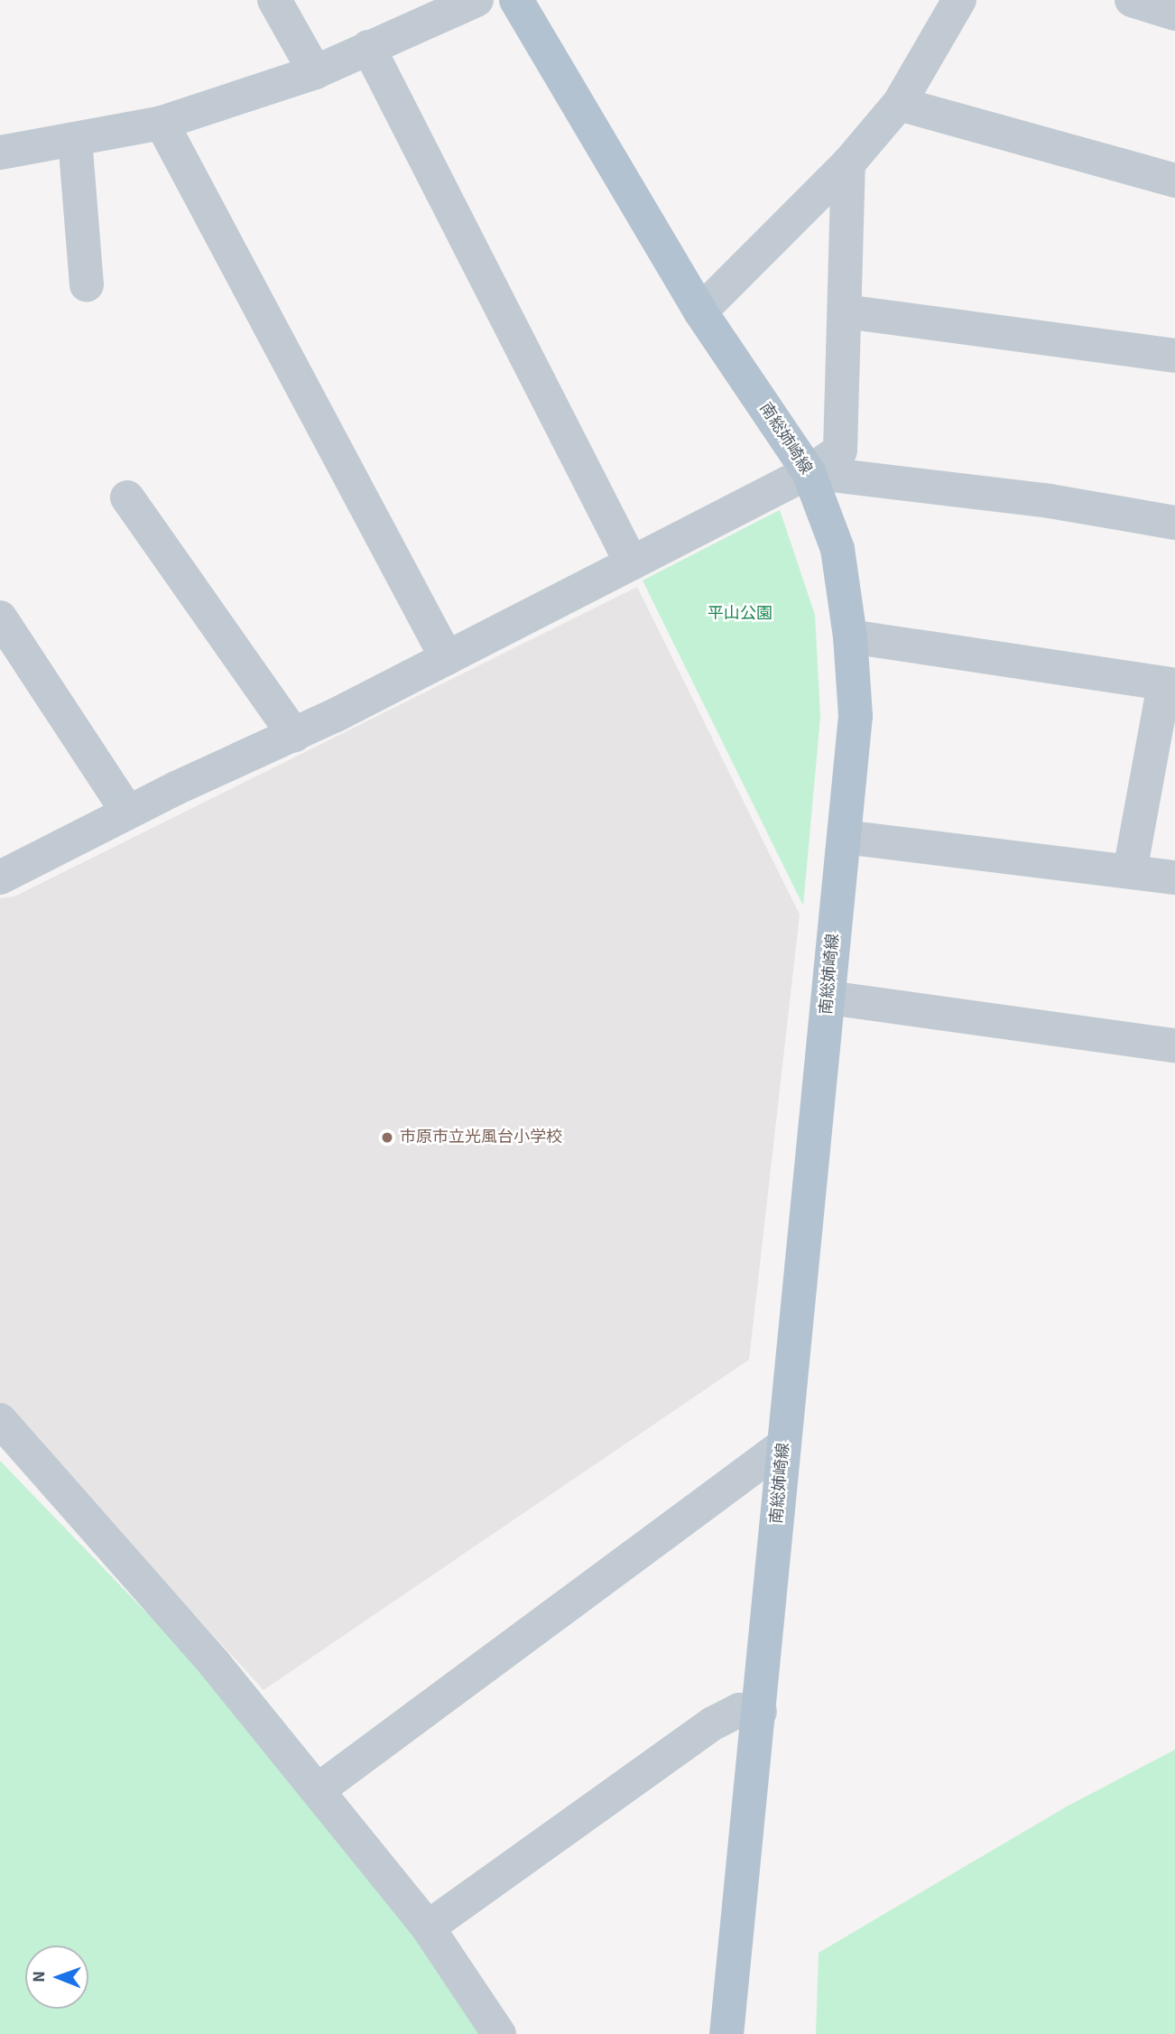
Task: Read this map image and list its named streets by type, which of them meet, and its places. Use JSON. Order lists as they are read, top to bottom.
{
  "streets": {
    "main road": ["南総姉崎線"]
  },
  "parks": ["平山公園"],
  "places": ["市原市立光風台小学校"],
  "north": "left"
}
